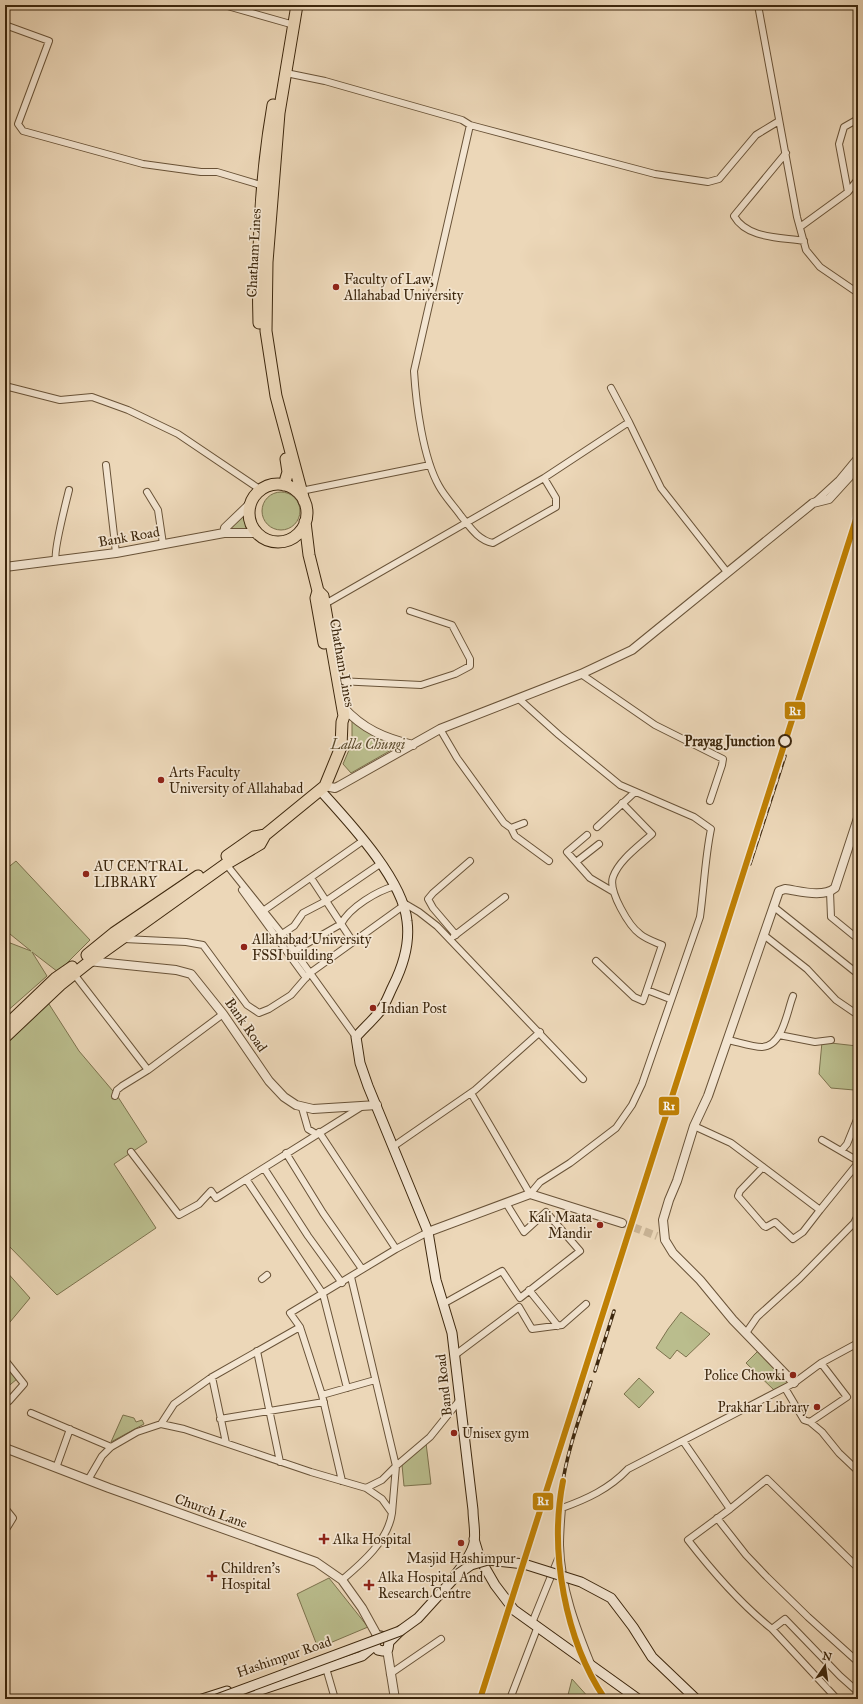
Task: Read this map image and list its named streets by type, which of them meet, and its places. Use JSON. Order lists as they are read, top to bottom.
{
  "streets": {
    "highway": ["Chatham Lines"],
    "main road": ["Band Road", "Hashimpur Road"],
    "street": ["Bank Road", "Church Lane"]
  },
  "crossings": [
    ["Chatham Lines", "Bank Road"],
    ["Bank Road", "Band Road"],
    ["Church Lane", "Hashimpur Road"]
  ],
  "parks": ["Lalla Chungi"],
  "places": {
    "other": [
      "Faculty of Law, Allahabad University",
      "Prayag Junction",
      "Arts Faculty University of Allahabad",
      "AU CENTRAL LIBRARY",
      "Allahabad University FSSI building",
      "Indian Post",
      "Kali Maata Mandir",
      "Police Chowki",
      "Prakhar Library",
      "Unisex gym",
      "Masjid Hashimpur"
    ],
    "health": ["Alka Hospital", "Children's Hospital", "Alka Hospital And Research Centre"]
  },
  "lines": ["transit line R1"],
  "north": "top"
}
